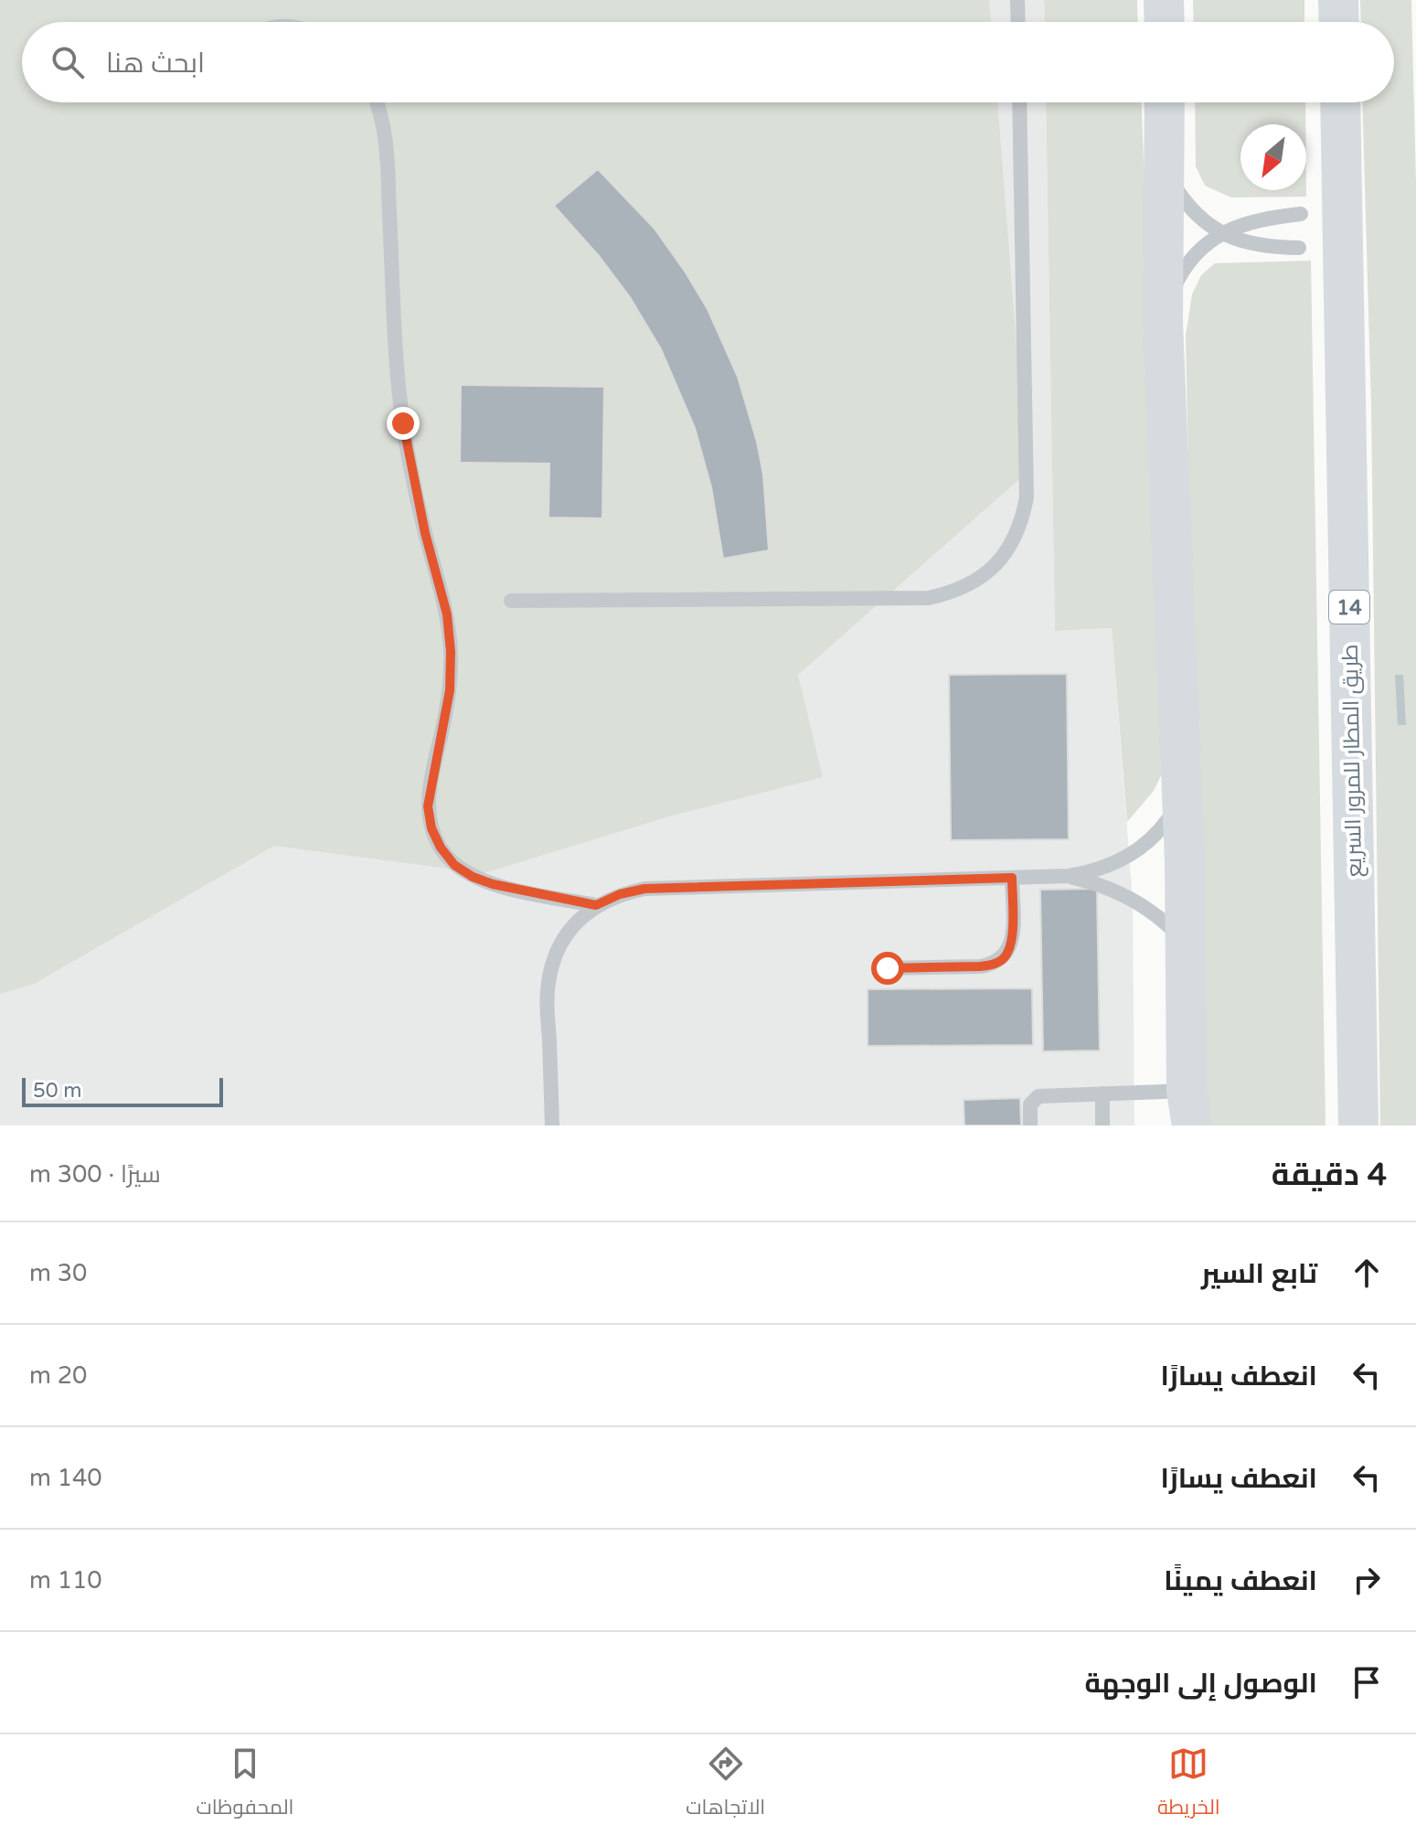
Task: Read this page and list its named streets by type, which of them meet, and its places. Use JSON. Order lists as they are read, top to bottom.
{
  "streets": {
    "highway": ["14", "طريق المطار للمرور السريع"]
  },
  "scale_bar": "50 m",
  "north": "bottom left",
  "page": {
    "search": "ابحث هنا",
    "scale": "50 m",
    "heading": ["4 دقيقة", "سيرًا · 300 m"],
    "list": [
      ["تابع السير", "30 m"],
      ["انعطف يسارًا", "20 m"],
      ["انعطف يسارًا", "140 m"],
      ["انعطف يمينًا", "110 m"],
      "الوصول إلى الوجهة"
    ],
    "nav": ["الخريطة", "الاتجاهات", "المحفوظات"]
  }
}
